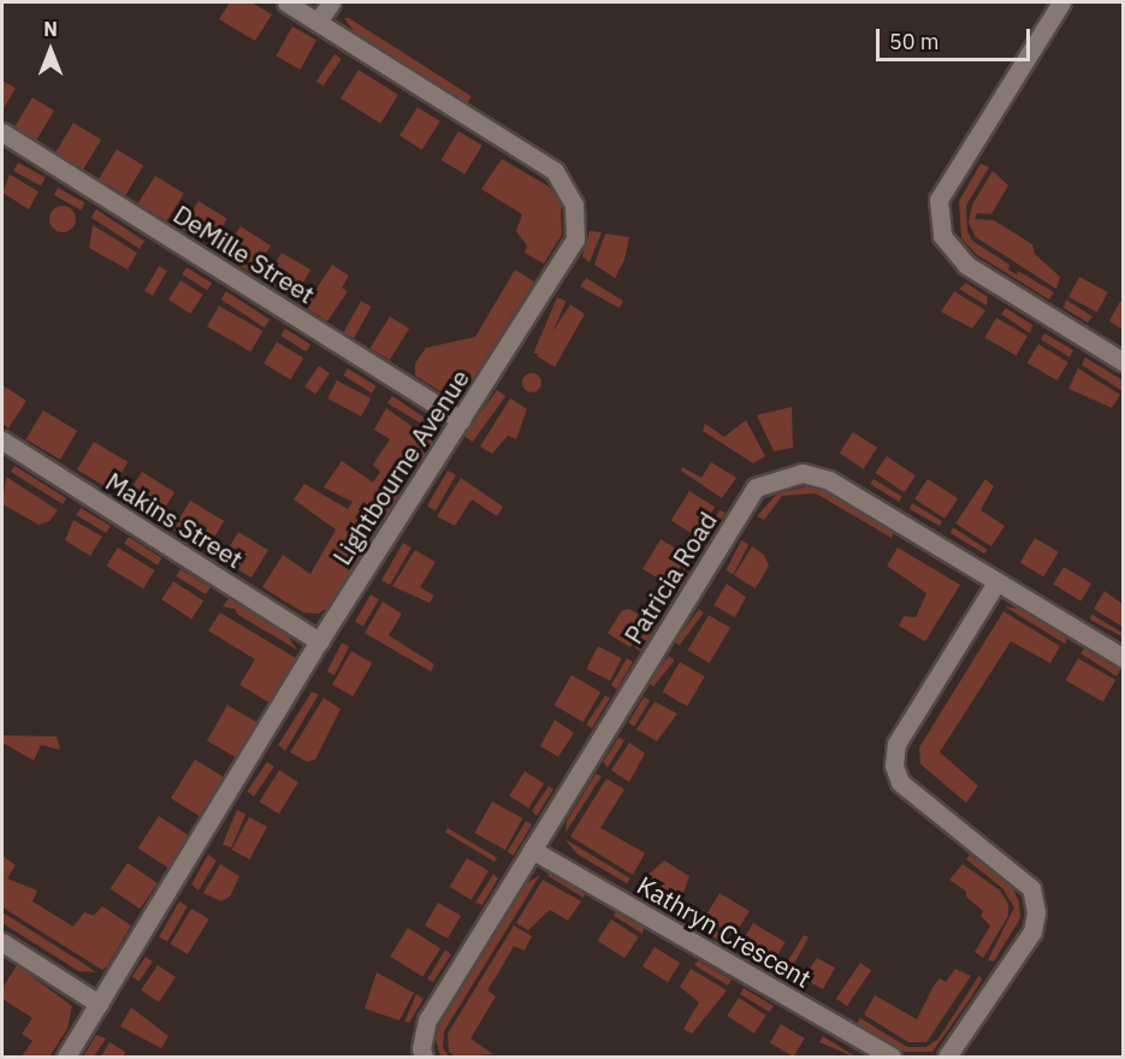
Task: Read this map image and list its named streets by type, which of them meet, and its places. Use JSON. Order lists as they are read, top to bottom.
{
  "streets": {
    "street": [
      "DeMille Street",
      "Lightbourne Avenue",
      "Makins Street",
      "Patricia Road",
      "Kathryn Crescent"
    ]
  },
  "crossings": [
    ["DeMille Street", "Lightbourne Avenue"],
    ["Lightbourne Avenue", "Makins Street"],
    ["Patricia Road", "Kathryn Crescent"]
  ],
  "scale_bar": "50 m",
  "north": "top"
}
